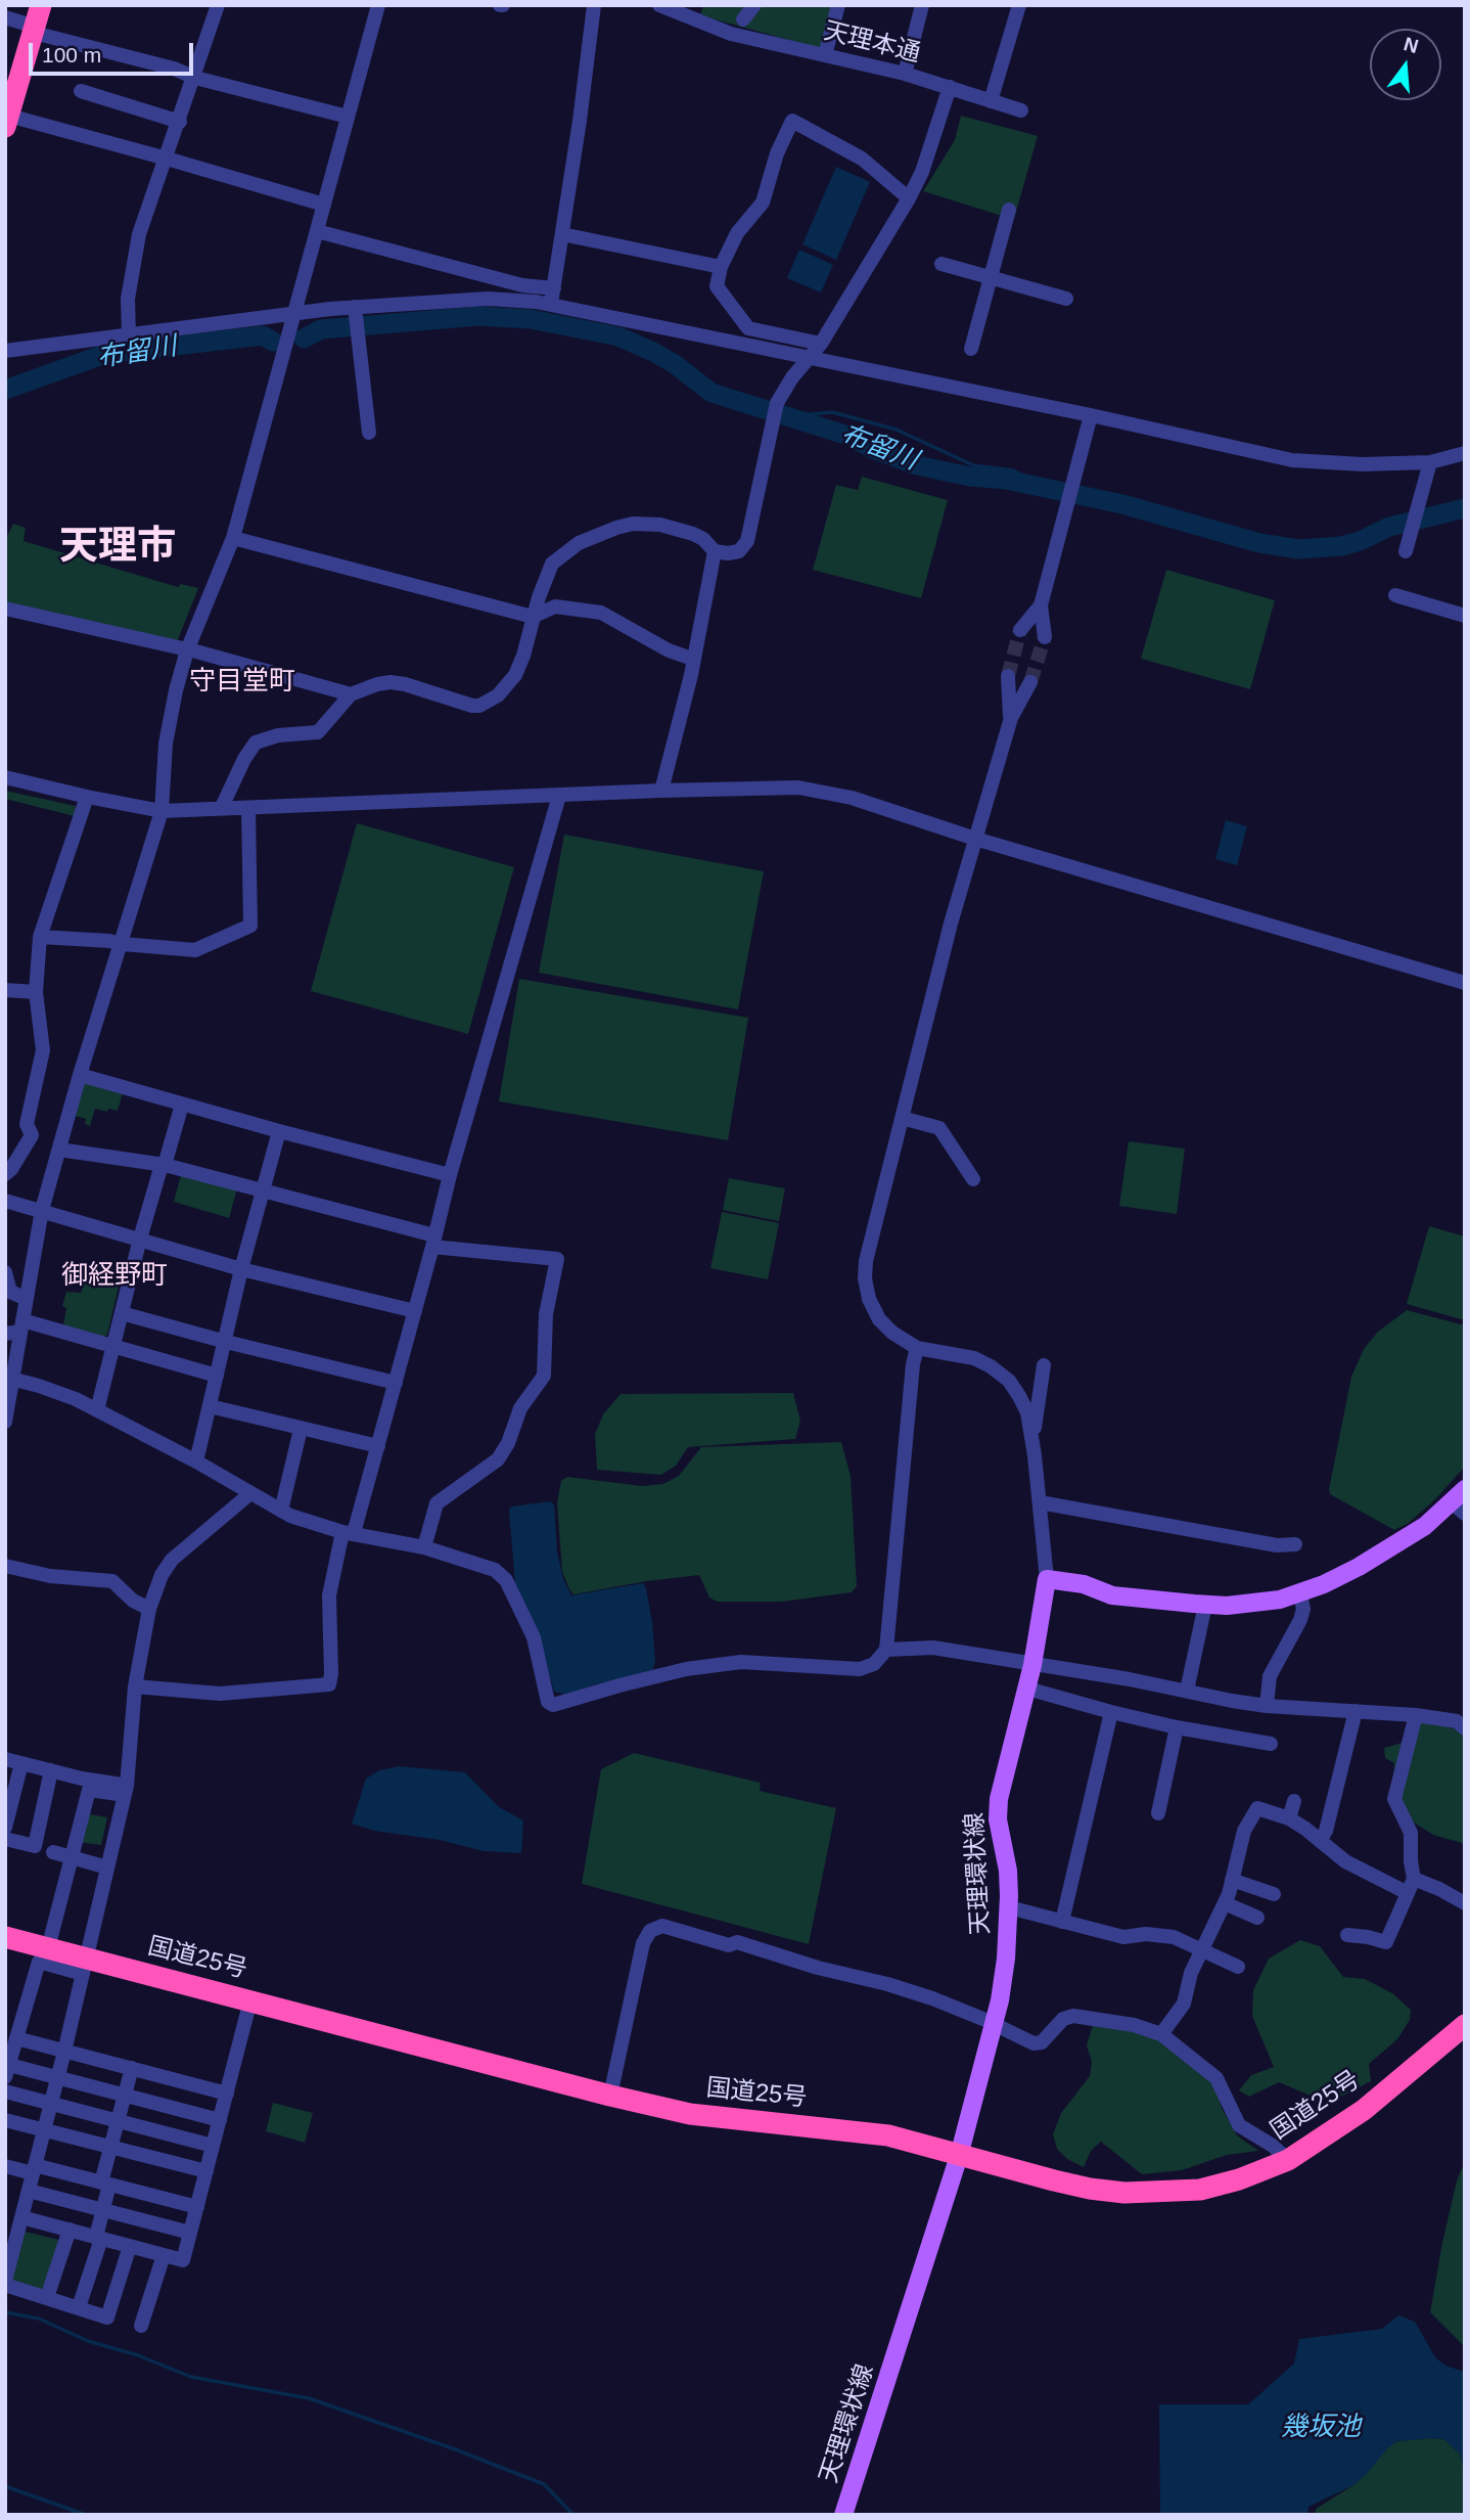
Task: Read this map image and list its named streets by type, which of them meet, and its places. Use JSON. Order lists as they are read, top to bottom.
{
  "streets": {
    "highway": ["国道25号"],
    "main road": ["天理環状線"],
    "street": ["天理本通"]
  },
  "crossings": [
    ["天理環状線", "国道25号"]
  ],
  "districts": ["天理市", "守目堂町", "御経野町"],
  "water": ["布留川", "幾坂池"],
  "scale_bar": "100 m",
  "north": "top"
}
